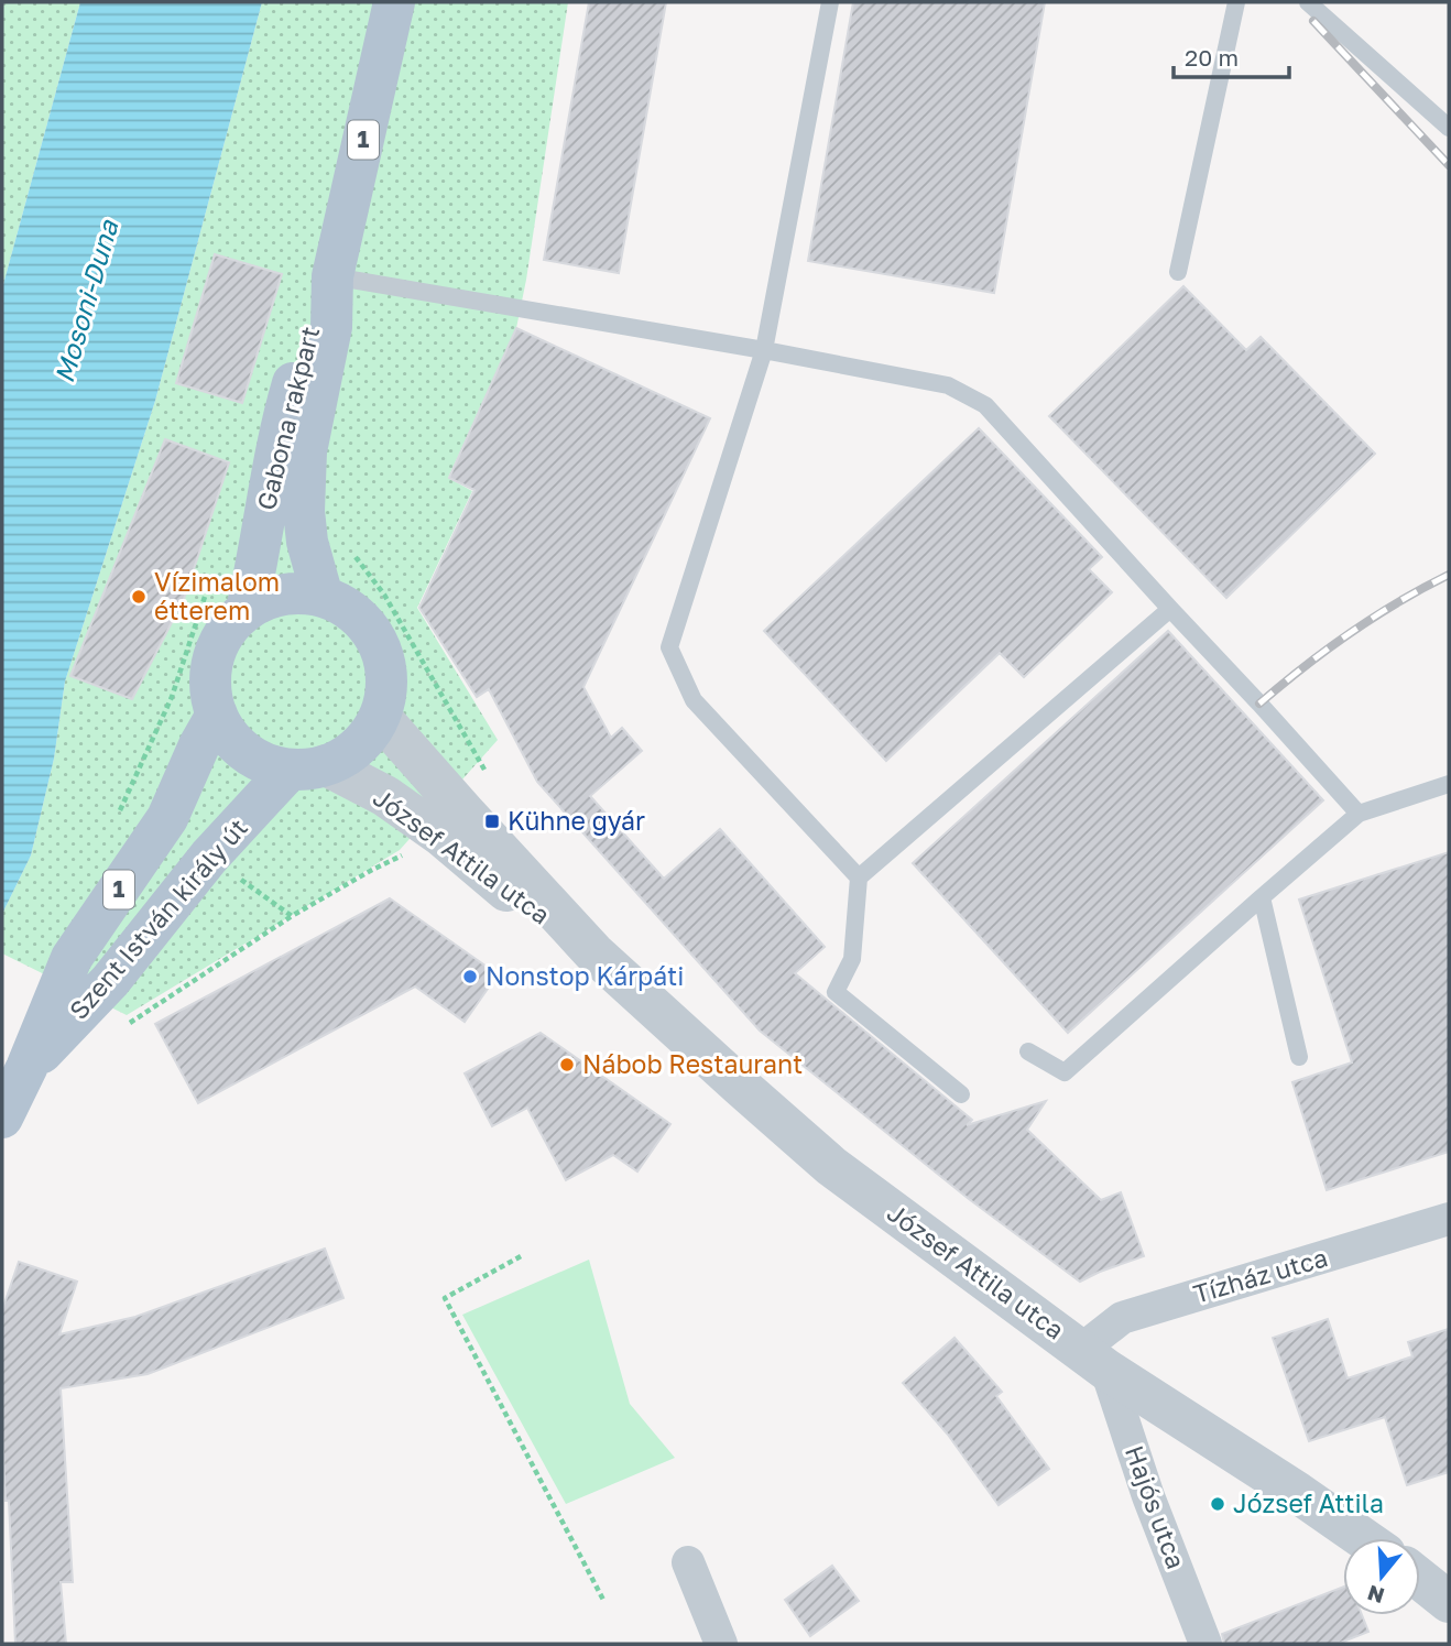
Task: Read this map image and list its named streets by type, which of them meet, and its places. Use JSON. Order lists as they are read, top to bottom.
{
  "streets": {
    "main road": ["1", "Gabona rakpart", "Szent István király út"],
    "street": ["József Attila utca", "Tízház utca", "Hajós utca"]
  },
  "crossings": [
    ["1", "Gabona rakpart"],
    ["1", "József Attila utca"],
    ["1", "Szent István király út"],
    ["Gabona rakpart", "József Attila utca"],
    ["Gabona rakpart", "Szent István király út"],
    ["József Attila utca", "Szent István király út"],
    ["József Attila utca", "Tízház utca"],
    ["József Attila utca", "Hajós utca"],
    ["Tízház utca", "Hajós utca"]
  ],
  "water": ["Mosoni-Duna"],
  "places": {
    "other": [
      "Vízimalom étterem",
      "Nonstop Kárpáti",
      "Nábob Restaurant",
      "József Attila"
    ],
    "transit": ["Kühne gyár"]
  },
  "scale_bar": "20 m",
  "north": "bottom"
}
